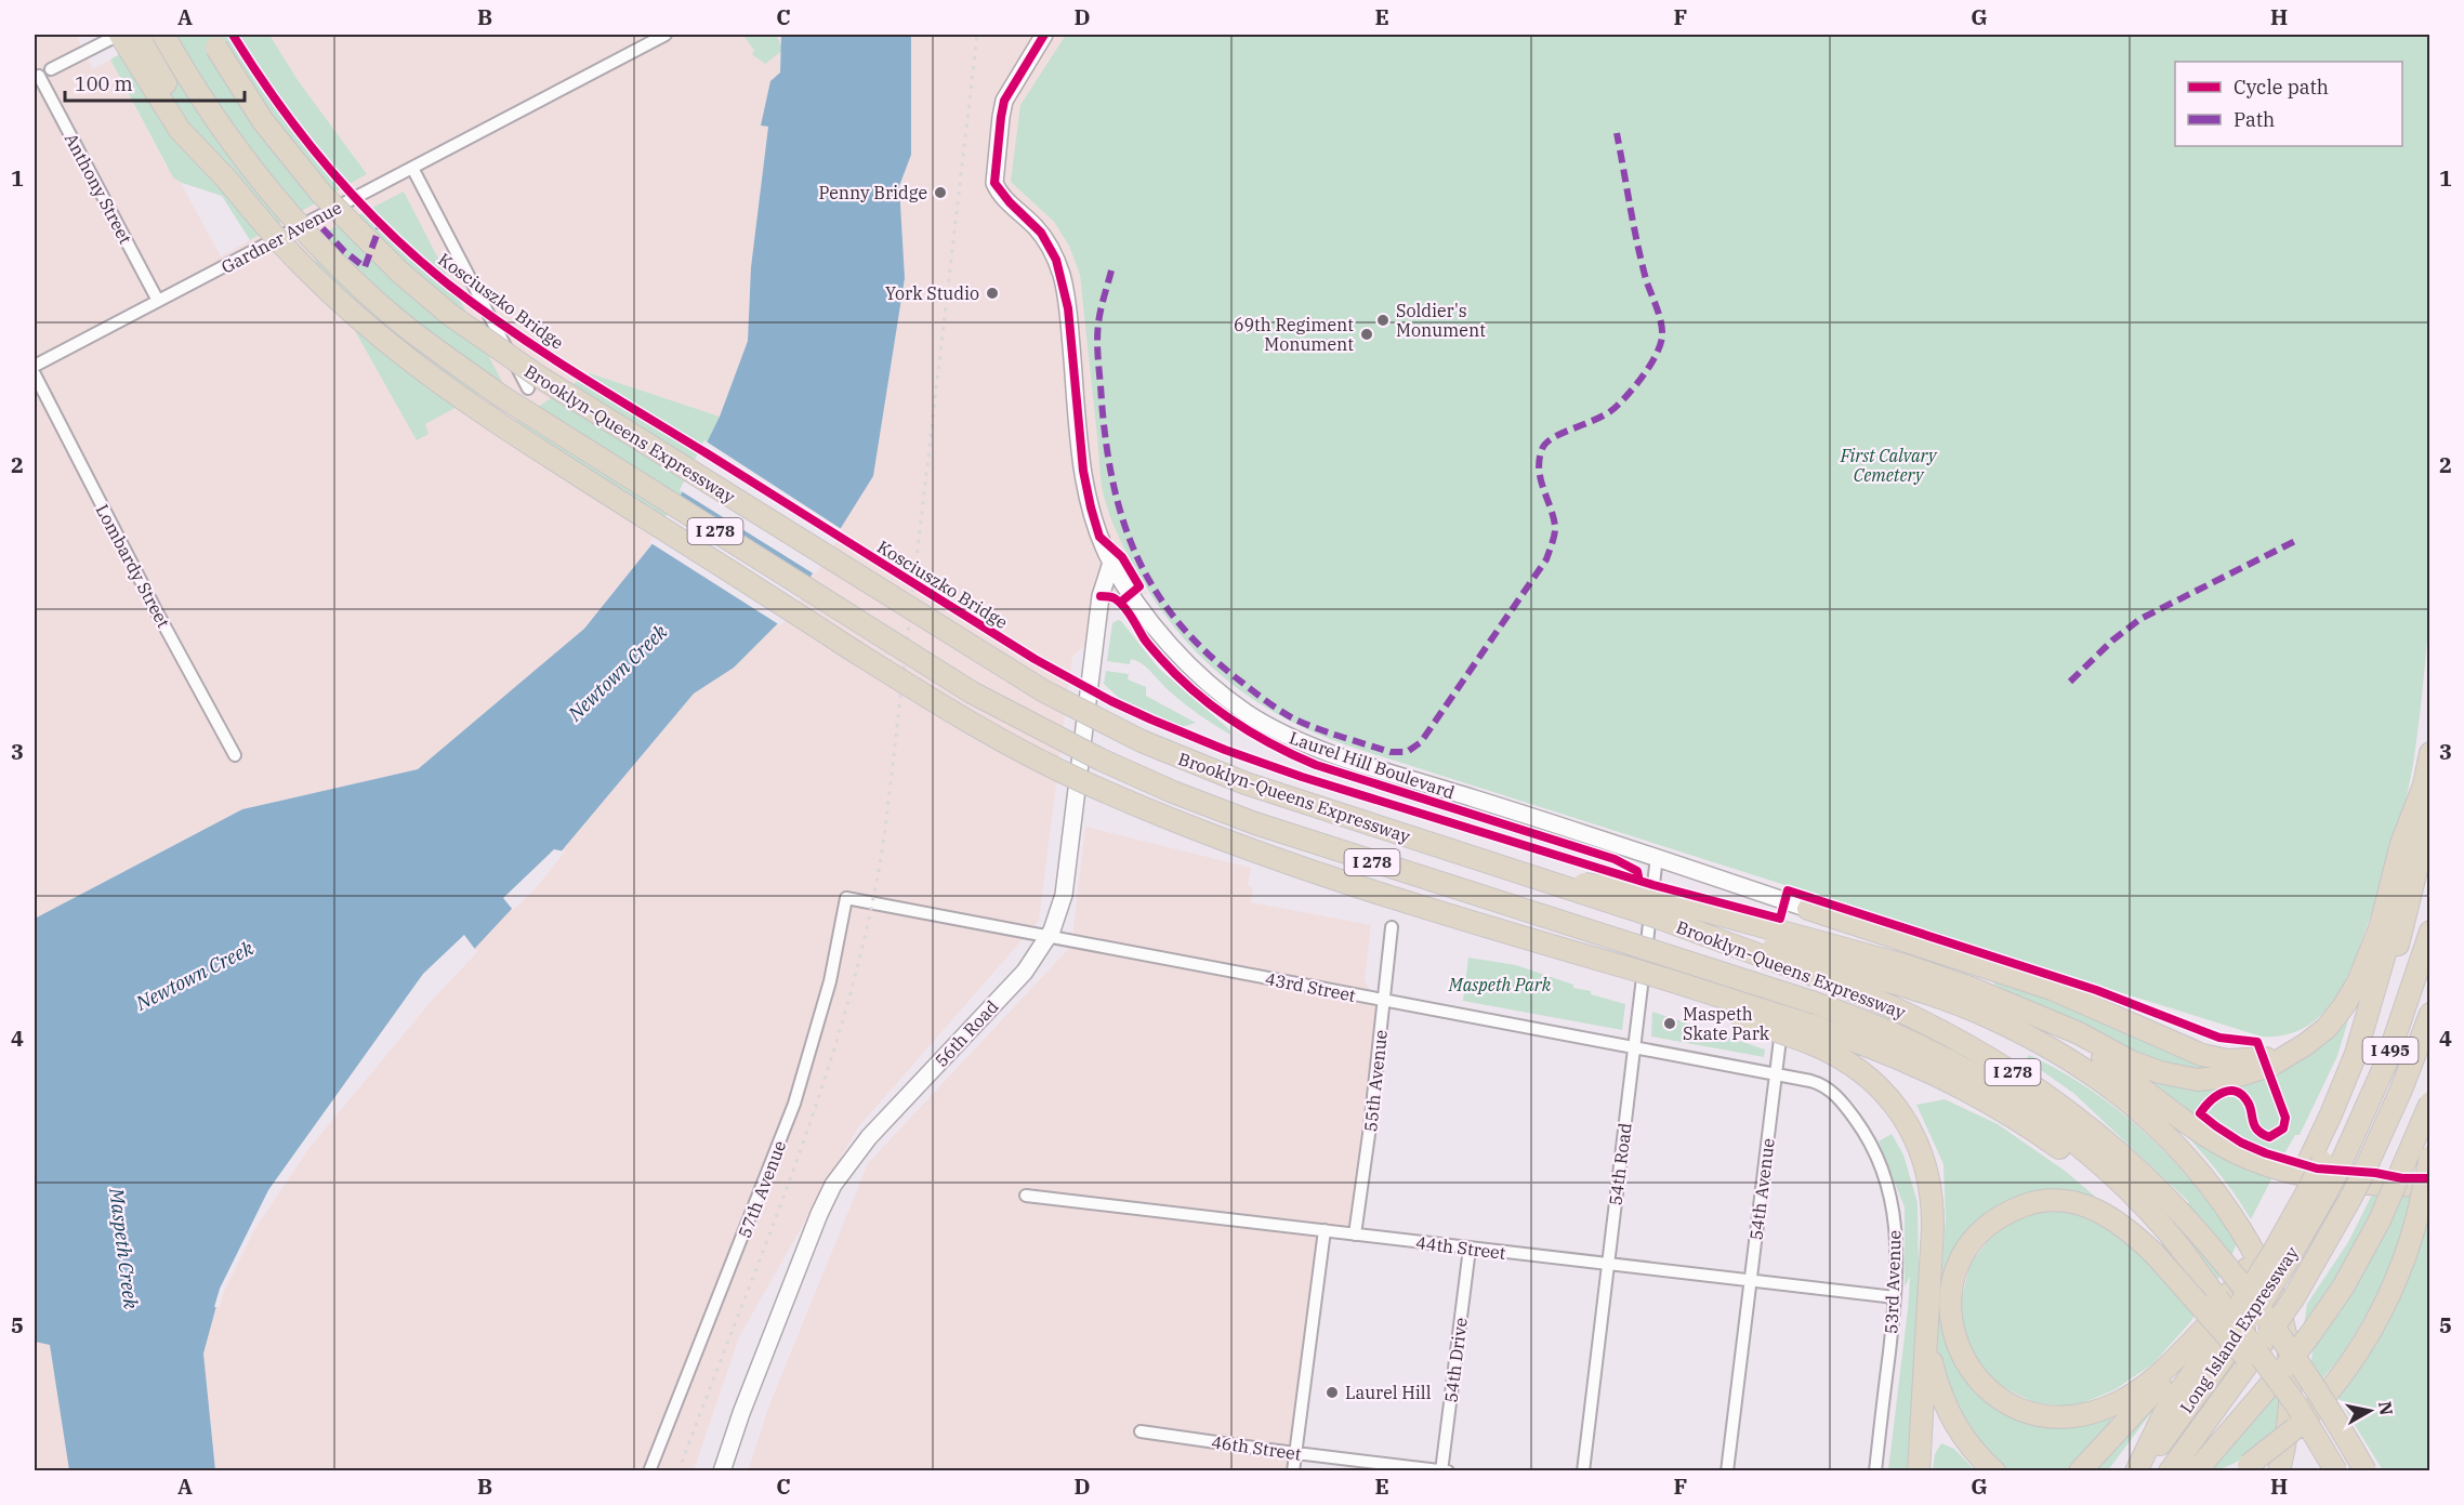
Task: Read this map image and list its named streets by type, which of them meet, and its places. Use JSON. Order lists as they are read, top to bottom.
{
  "streets": {
    "highway": [
      "Brooklyn-Queens Expressway",
      "I 278",
      "I 495",
      "Long Island Expressway"
    ],
    "main road": ["Laurel Hill Boulevard", "56th Road"],
    "street": [
      "Anthony Street",
      "Gardner Avenue",
      "Lombardy Street",
      "43rd Street",
      "55th Avenue",
      "54th Road",
      "57th Avenue",
      "54th Avenue",
      "44th Street",
      "53rd Avenue",
      "54th Drive",
      "46th Street"
    ],
    "cycle path": ["Kosciuszko Bridge"]
  },
  "crossings": [
    ["Anthony Street", "Gardner Avenue"],
    ["Brooklyn-Queens Expressway", "I 278"],
    ["Laurel Hill Boulevard", "56th Road"],
    ["Laurel Hill Boulevard", "54th Road"],
    ["Laurel Hill Boulevard", "54th Avenue"],
    ["43rd Street", "56th Road"],
    ["43rd Street", "55th Avenue"],
    ["43rd Street", "54th Road"],
    ["43rd Street", "57th Avenue"],
    ["43rd Street", "54th Avenue"],
    ["43rd Street", "53rd Avenue"],
    ["55th Avenue", "44th Street"],
    ["54th Road", "44th Street"],
    ["54th Avenue", "44th Street"],
    ["54th Avenue", "53rd Avenue"],
    ["44th Street", "53rd Avenue"],
    ["44th Street", "54th Drive"],
    ["54th Drive", "46th Street"]
  ],
  "water": ["Newtown Creek", "Maspeth Creek"],
  "parks": ["First Calvary Cemetery", "Maspeth Park"],
  "places": [
    "Penny Bridge",
    "York Studio",
    "Soldier's Monument",
    "69th Regiment Monument",
    "Maspeth Skate Park",
    "Laurel Hill"
  ],
  "legend": ["Cycle path", "Path"],
  "scale_bar": "100 m",
  "north": "right",
  "grid": {
    "columns": [
      "A",
      "B",
      "C",
      "D",
      "E",
      "F",
      "G",
      "H"
    ],
    "rows": [
      "1",
      "2",
      "3",
      "4",
      "5"
    ]
  }
}
